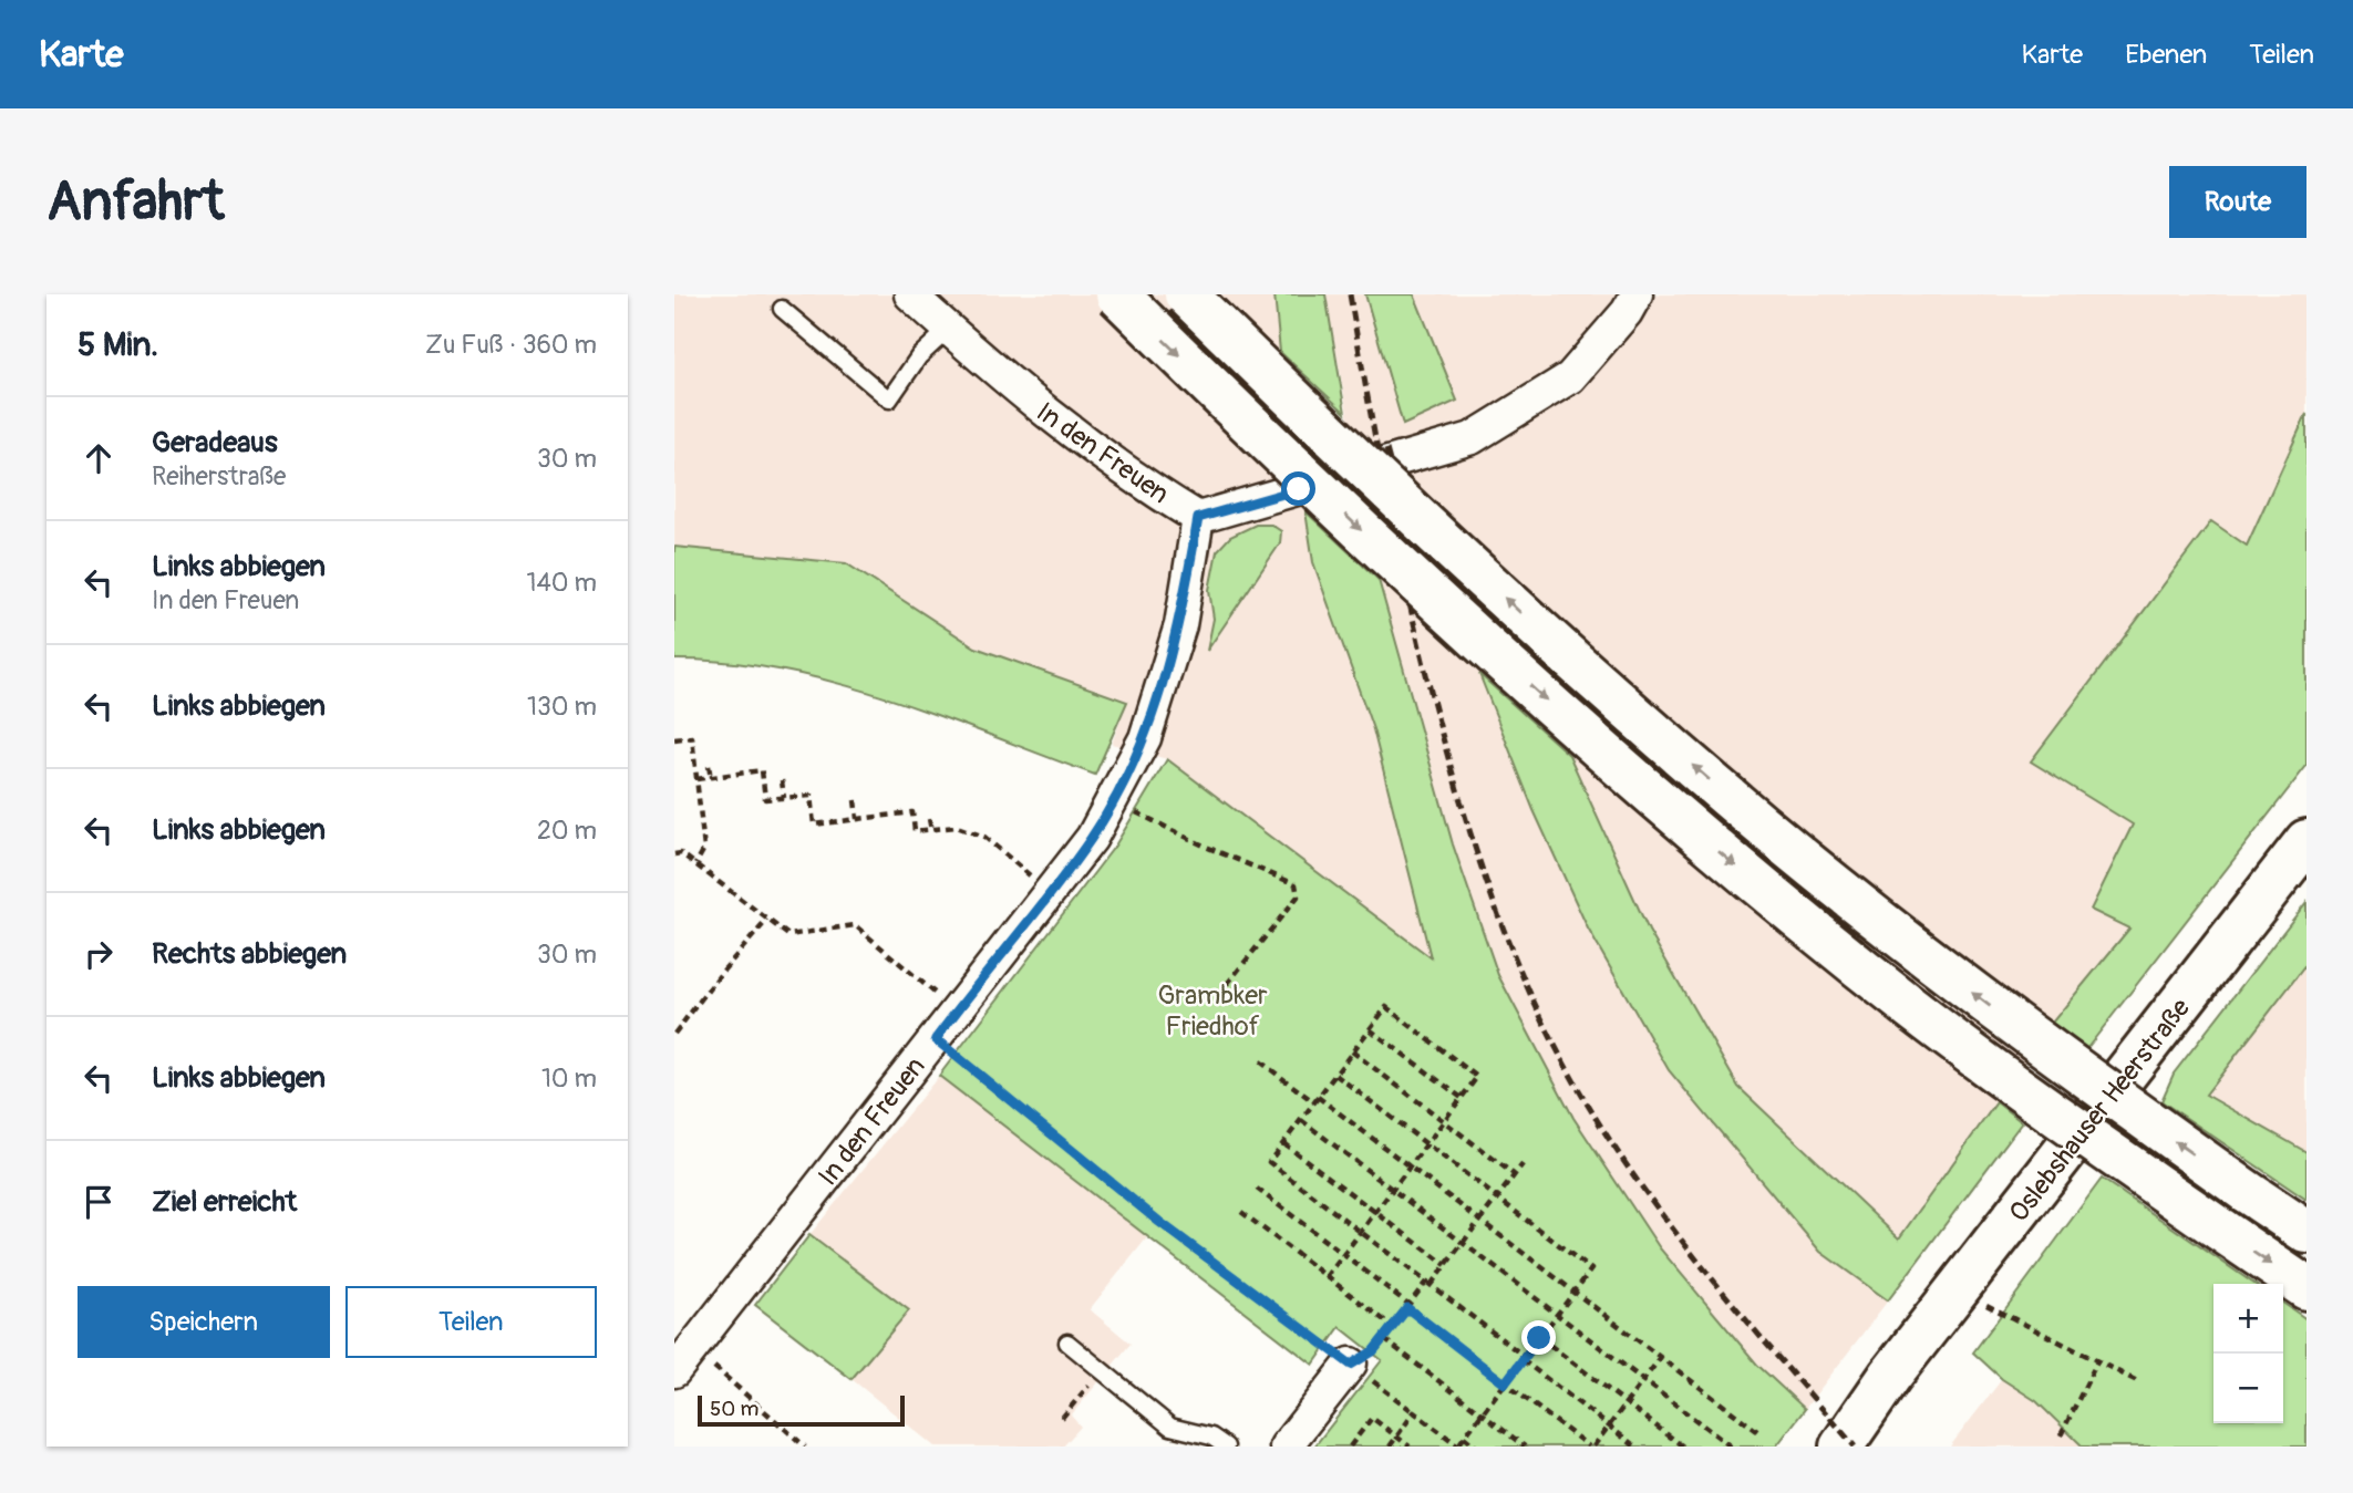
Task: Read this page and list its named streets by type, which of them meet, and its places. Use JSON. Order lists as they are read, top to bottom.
{
  "streets": {
    "main road": ["Oslebshauser Heerstraße"],
    "street": ["In den Freuen"]
  },
  "parks": ["Grambker Friedhof"],
  "scale_bar": "50 m",
  "page": {
    "header": "Karte",
    "nav": ["Karte", "Ebenen", "Teilen"],
    "buttons": [
      "Route",
      ["Speichern", "Teilen"]
    ],
    "title": "Anfahrt",
    "heading": ["5 Min.", "Zu Fuß · 360 m"],
    "list": [
      ["Geradeaus", "Reiherstraße", "30 m"],
      ["Links abbiegen", "In den Freuen", "140 m"],
      ["Links abbiegen", "130 m"],
      ["Links abbiegen", "20 m"],
      ["Rechts abbiegen", "30 m"],
      ["Links abbiegen", "10 m"],
      "Ziel erreicht"
    ],
    "map_buttons": ["+", "−"],
    "scale": "50 m"
  }
}
